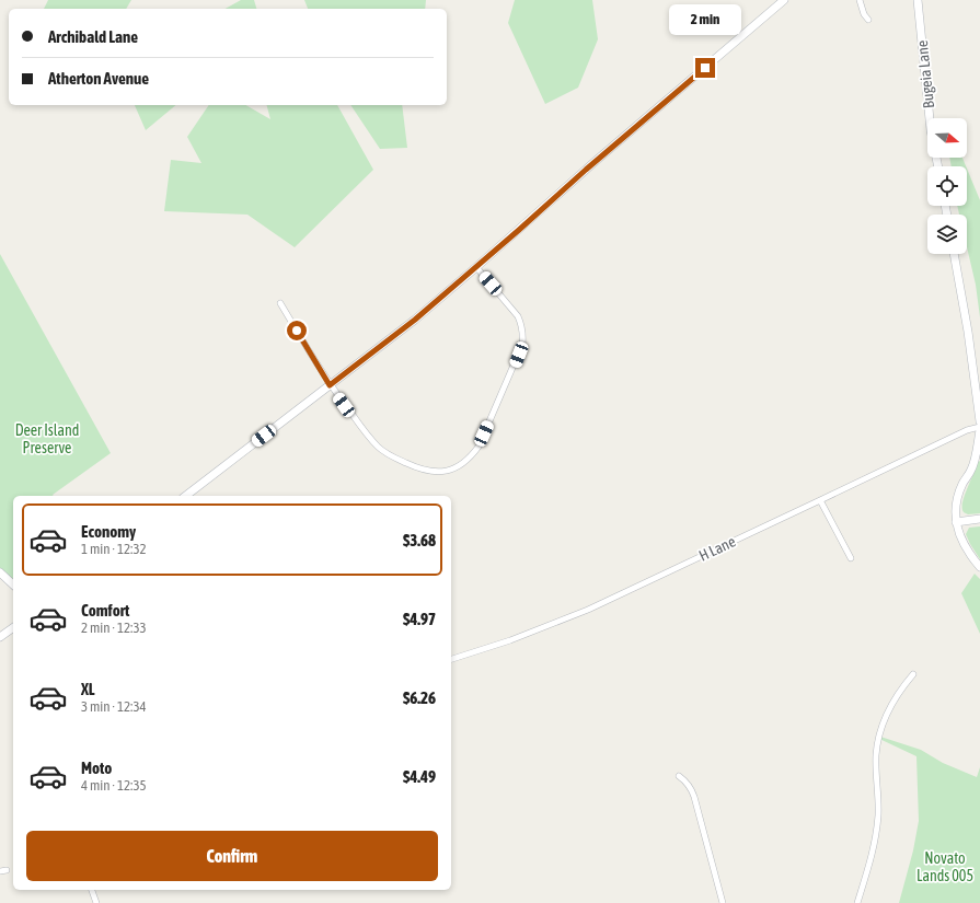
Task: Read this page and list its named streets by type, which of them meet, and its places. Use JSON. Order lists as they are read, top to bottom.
{
  "streets": {
    "main road": ["Bugeia Lane"],
    "street": ["H Lane"]
  },
  "parks": ["Deer Island Preserve", "Novato Lands 005"],
  "north": "right",
  "page": {
    "bubble": "2 min",
    "banner": ["Archibald Lane", "Atherton Avenue"],
    "list": [
      {
        "name": "Economy",
        "note": "1 min · 12:32",
        "value": "$3.68"
      },
      {
        "name": "Comfort",
        "note": "2 min · 12:33",
        "value": "$4.97"
      },
      {
        "name": "XL",
        "note": "3 min · 12:34",
        "value": "$6.26"
      },
      {
        "name": "Moto",
        "note": "4 min · 12:35",
        "value": "$4.49"
      }
    ],
    "buttons": "Confirm"
  }
}
